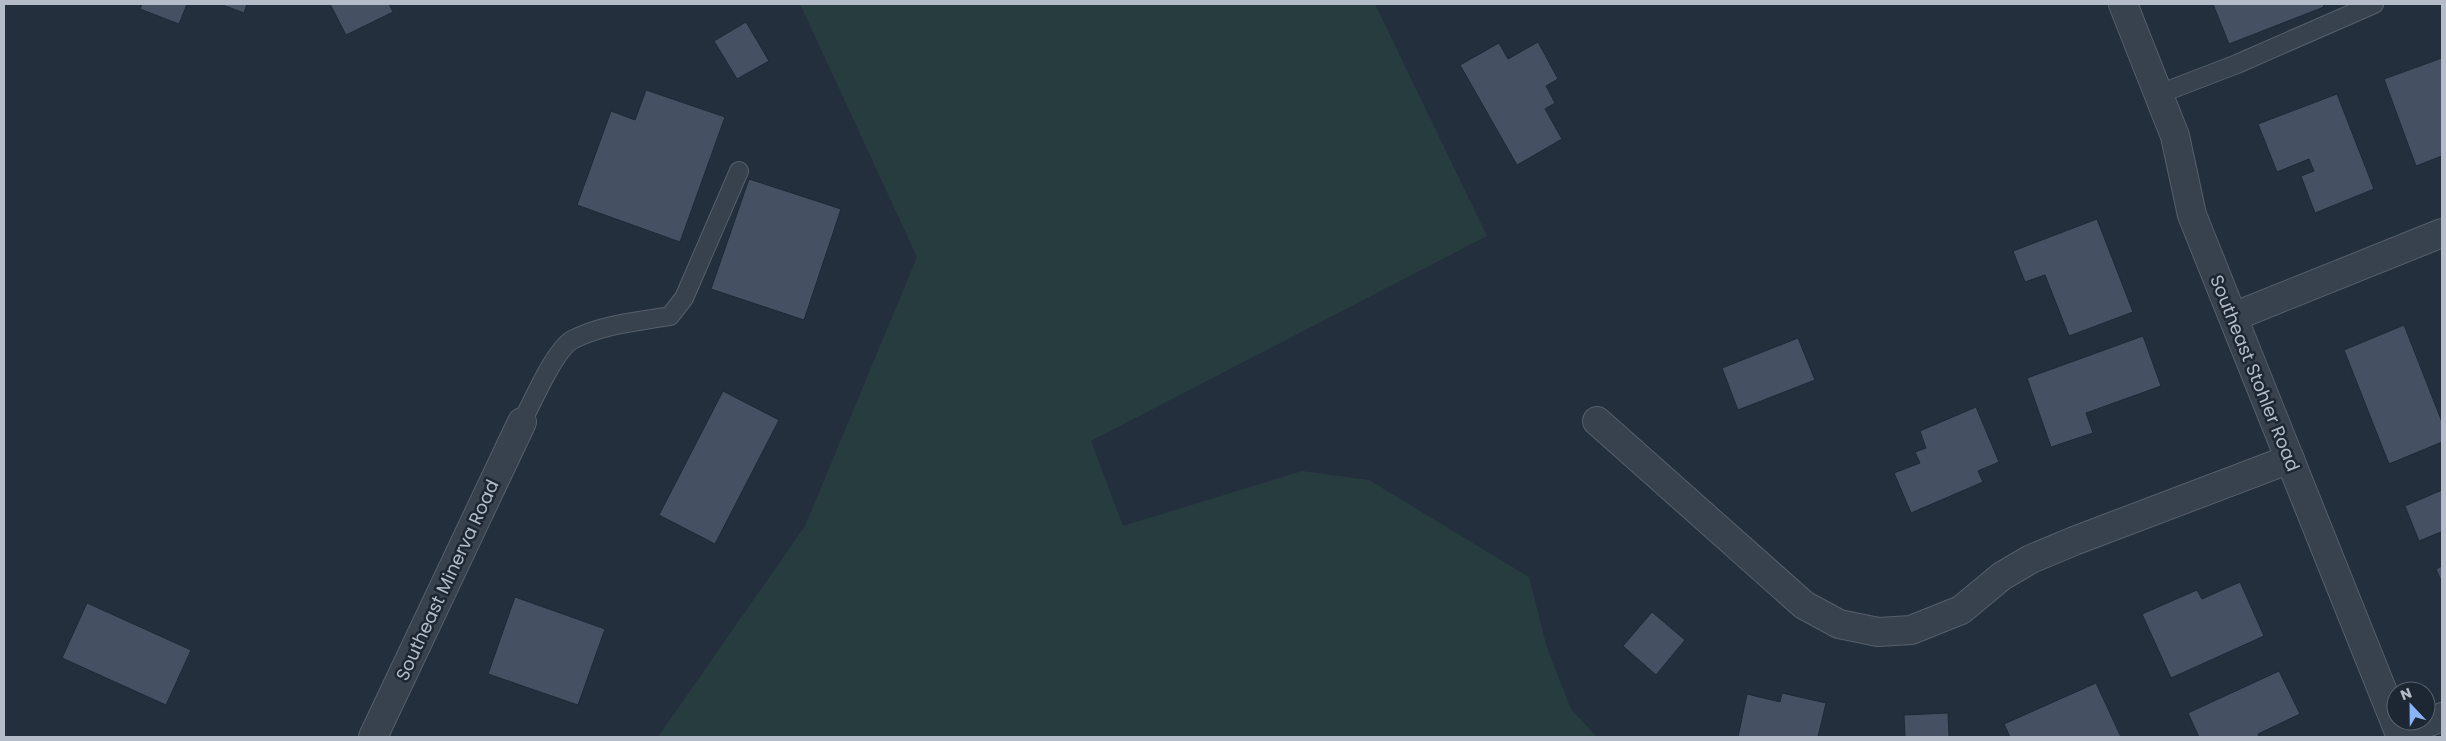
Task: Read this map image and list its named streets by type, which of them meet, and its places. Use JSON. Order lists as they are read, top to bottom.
{
  "streets": {
    "street": ["Southeast Stohler Road", "Southeast Minerva Road"]
  },
  "north": "top"
}
